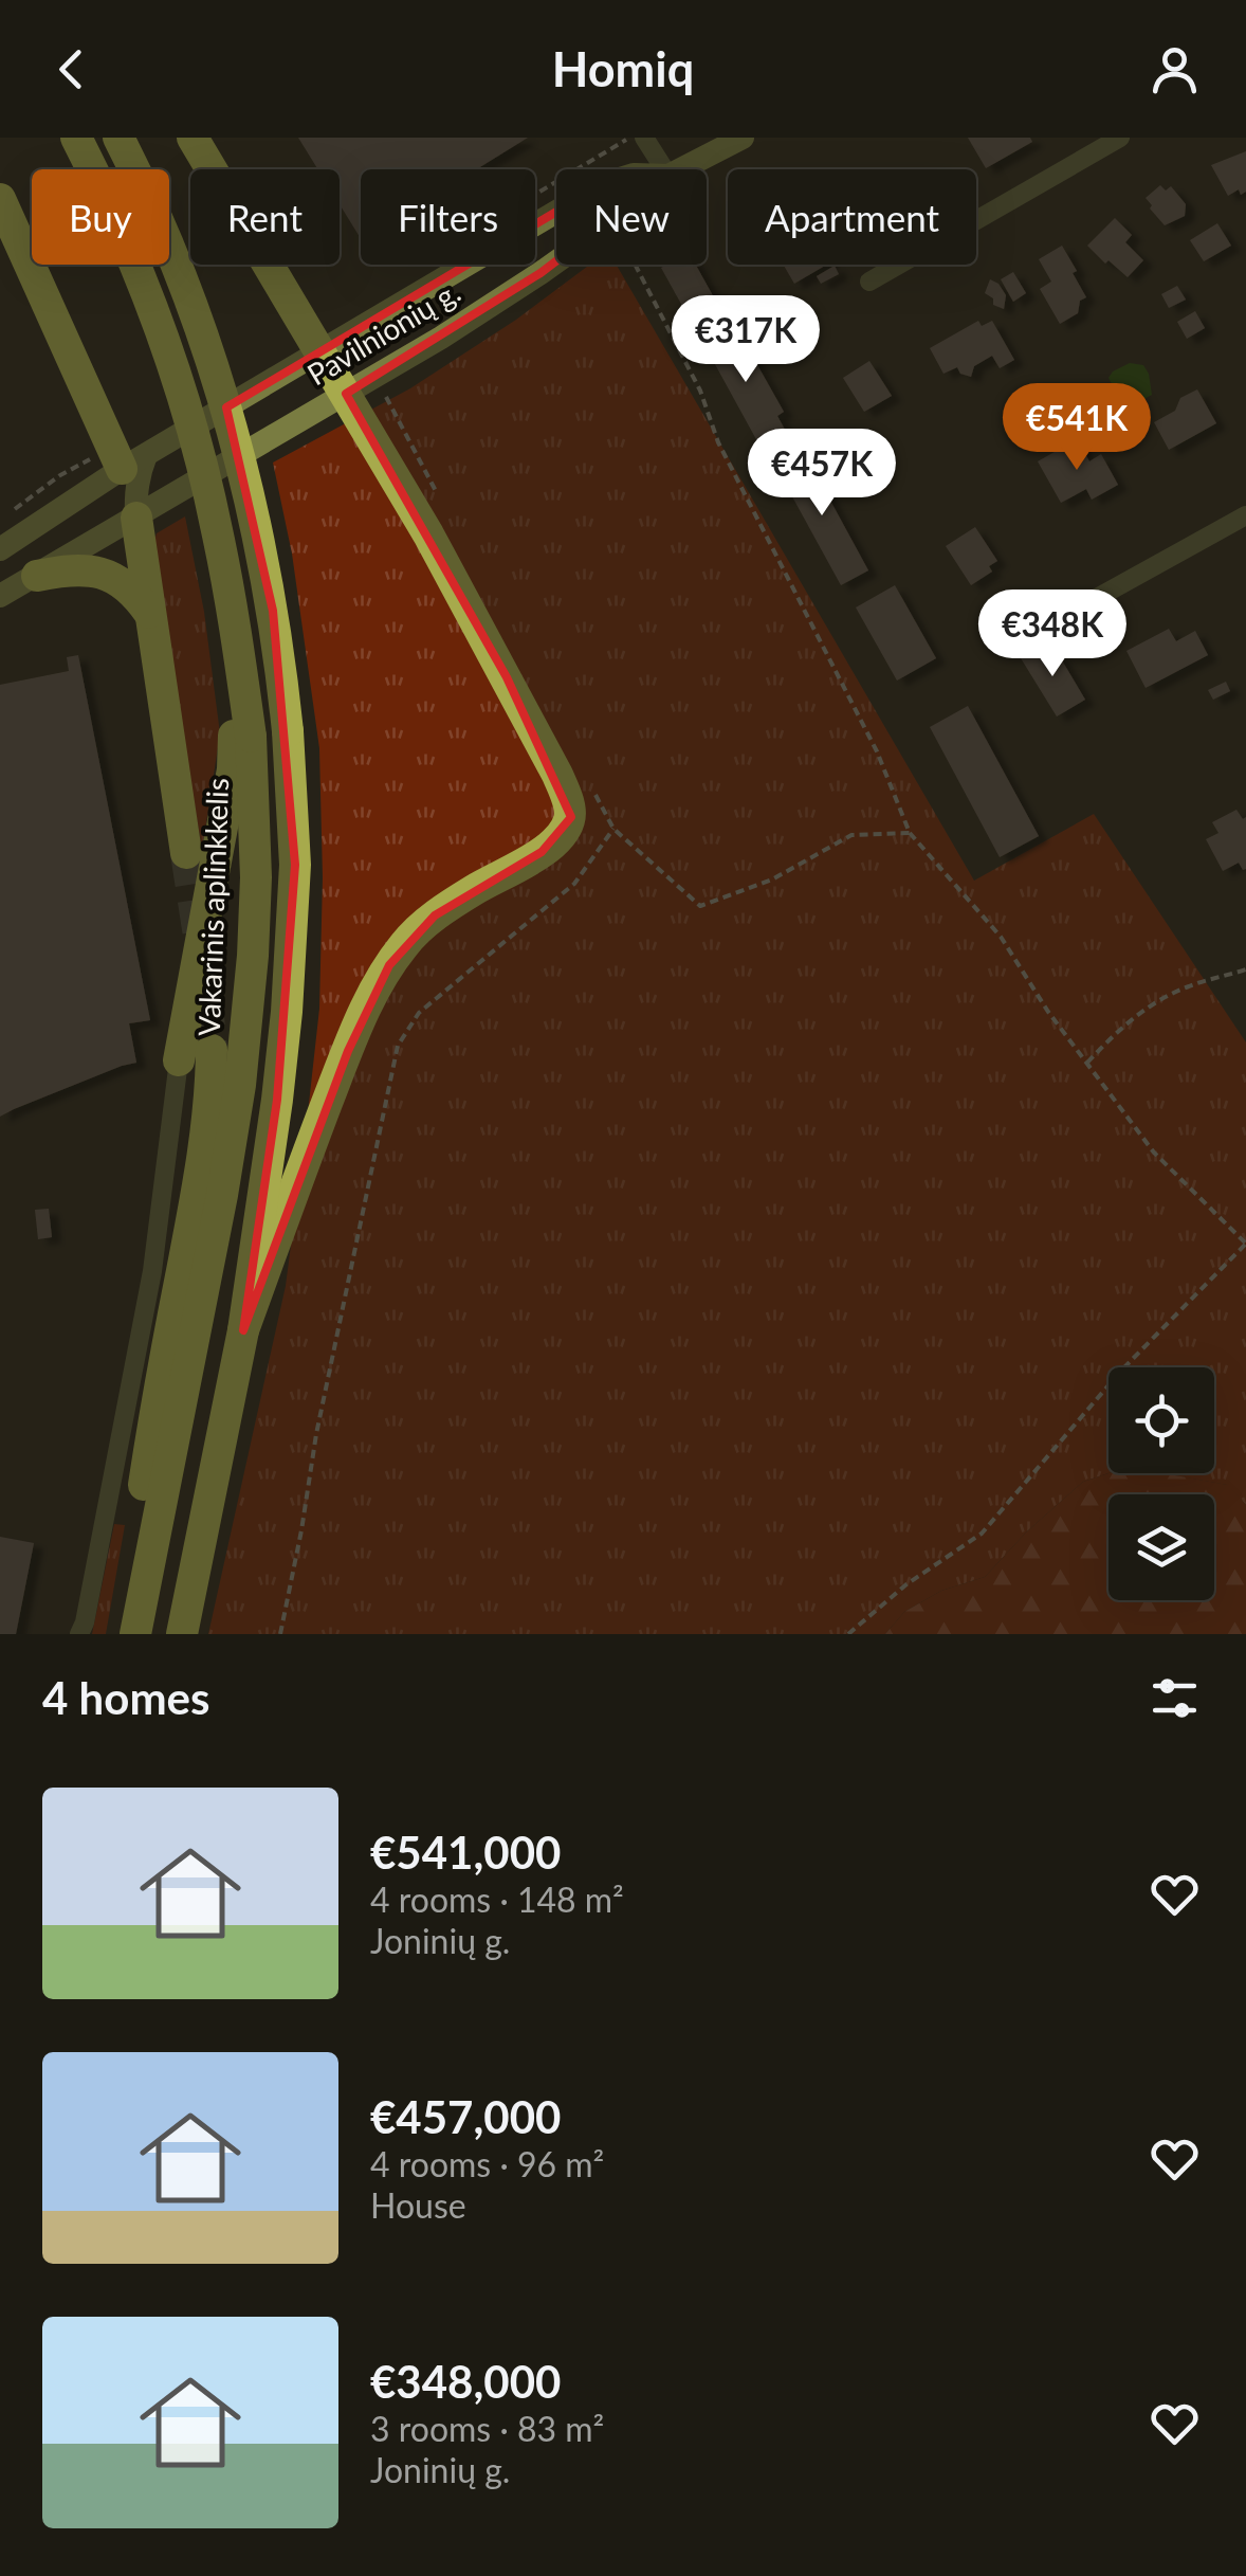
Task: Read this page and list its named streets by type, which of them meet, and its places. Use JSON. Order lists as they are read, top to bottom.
{
  "streets": {
    "highway": ["Vakarinis aplinkkelis"],
    "street": ["Pavilnionių g."]
  },
  "page": {
    "header": "Homiq",
    "chip": [
      "Buy",
      "Rent",
      "Filters",
      "New",
      "Apartment"
    ],
    "price": [
      "€317K",
      "€541K",
      "€457K",
      "€348K"
    ],
    "heading": "4 homes",
    "list": [
      {
        "name": "€541,000",
        "note": "4 rooms · 148 m² · Joninių g."
      },
      {
        "name": "€457,000",
        "note": "4 rooms · 96 m² · House"
      },
      {
        "name": "€348,000",
        "note": "3 rooms · 83 m² · Joninių g."
      }
    ]
  }
}
